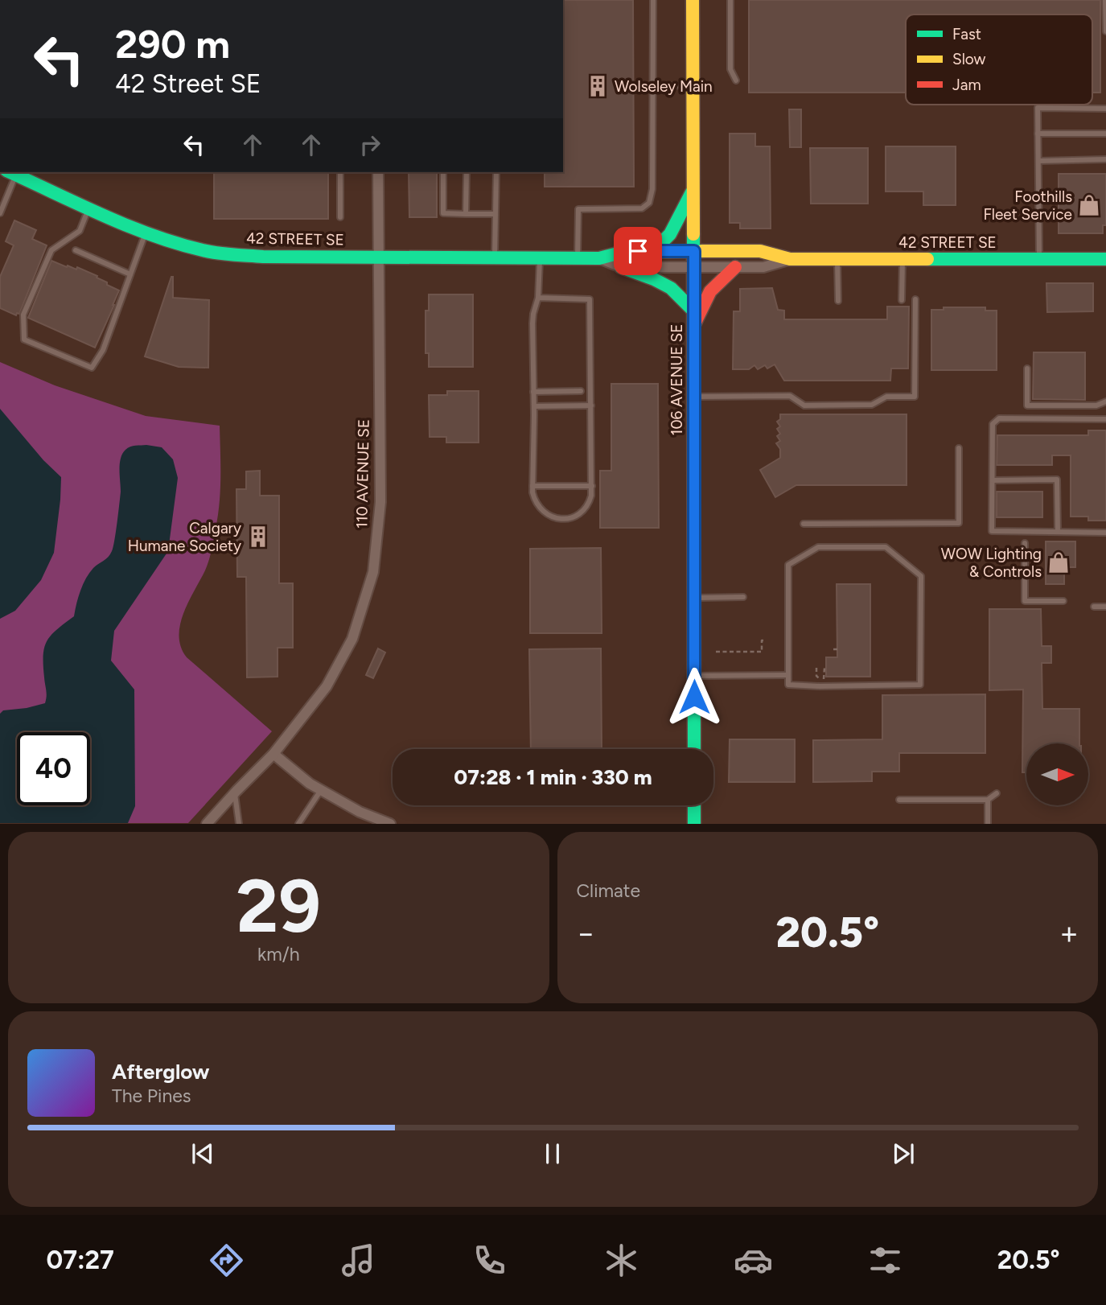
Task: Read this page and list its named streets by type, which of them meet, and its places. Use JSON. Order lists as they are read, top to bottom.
{
  "streets": {
    "street": ["42 STREET SE", "106 AVENUE SE", "110 AVENUE SE"]
  },
  "crossings": [
    ["42 STREET SE", "106 AVENUE SE"],
    ["42 STREET SE", "110 AVENUE SE"]
  ],
  "places": {
    "building": ["Wolseley Main", "Calgary Humane Society"],
    "shop": ["Foothills Fleet Service", "WOW Lighting & Controls"]
  },
  "legend": ["Fast", "Slow", "Jam"],
  "north": "right",
  "page": {
    "turn": ["290 m", "42 Street SE"],
    "limit": "40",
    "trip": "07:28 · 1 min · 330 m",
    "tile": [
      ["29", "km/h"],
      "Climate"
    ],
    "heat": ["−", "20.5°", "+"],
    "song": ["Afterglow", "The Pines"],
    "tabs": ["07:27", "20.5°"]
  }
}
